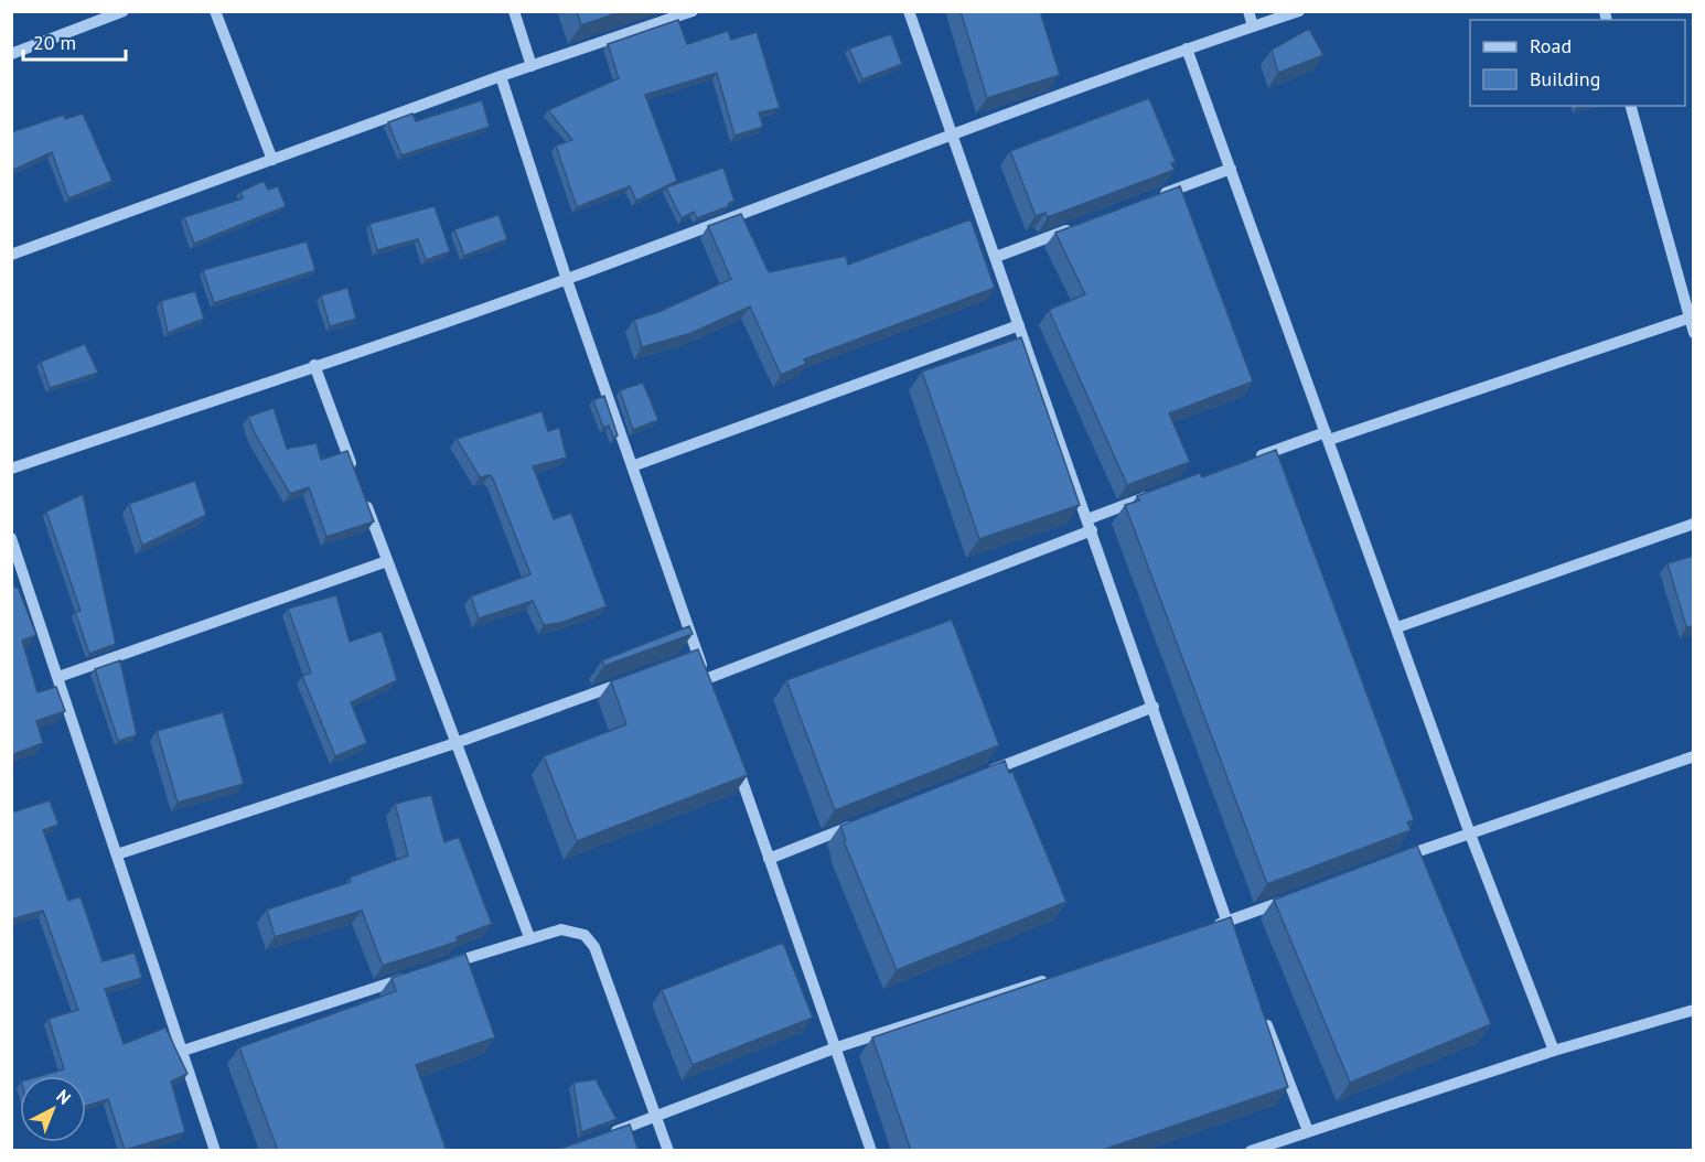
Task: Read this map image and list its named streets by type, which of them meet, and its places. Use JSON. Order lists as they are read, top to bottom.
{
  "legend": ["Road", "Building"],
  "scale_bar": "20 m",
  "north": "top right"
}
